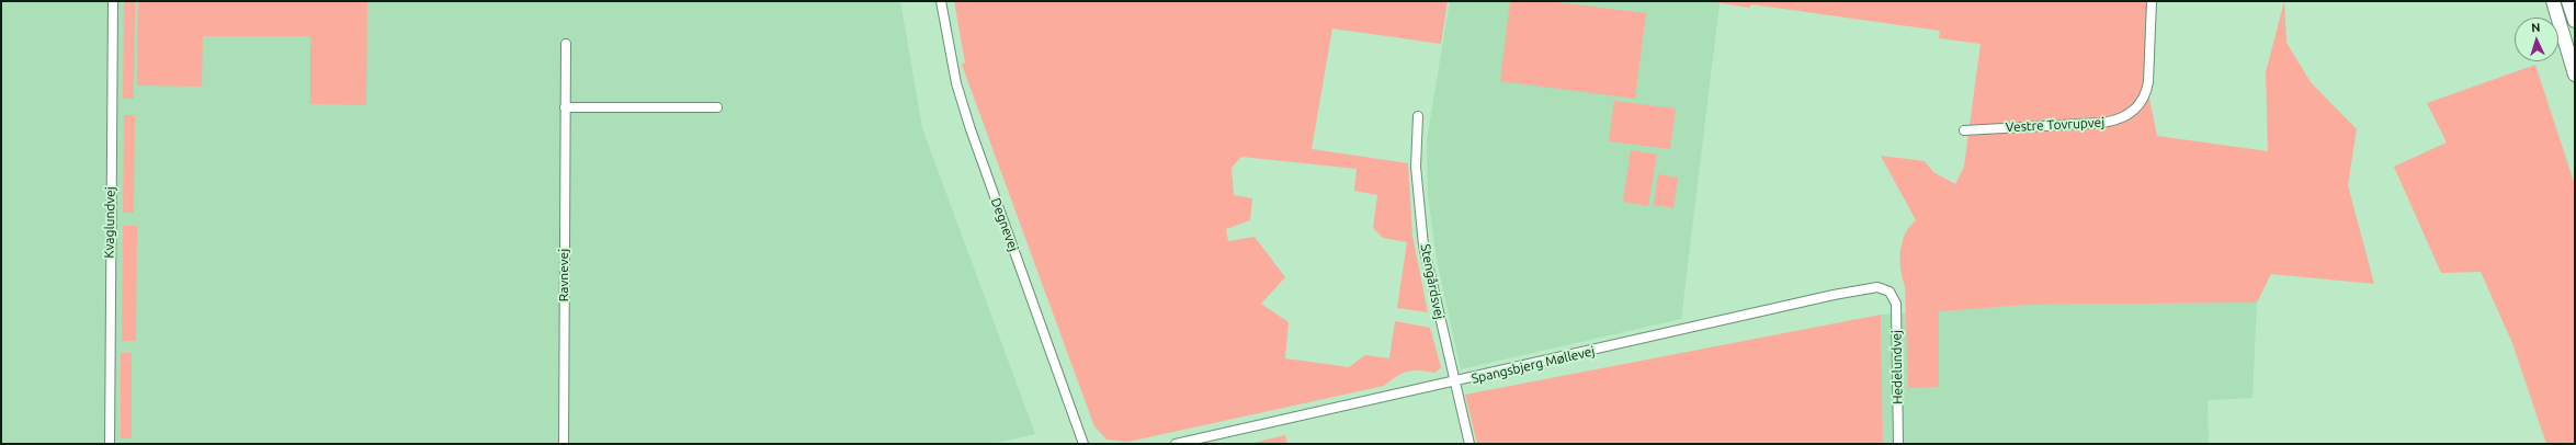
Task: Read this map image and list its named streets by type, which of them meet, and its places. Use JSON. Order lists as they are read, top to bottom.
{
  "streets": {
    "street": [
      "Vestre Tovrupvej",
      "Kvaglundvej",
      "Degnevej",
      "Ravnevej",
      "Stengårdsvej",
      "Spangsbjerg Møllevej",
      "Hedelundvej"
    ]
  },
  "crossings": [
    ["Stengårdsvej", "Spangsbjerg Møllevej"],
    ["Spangsbjerg Møllevej", "Hedelundvej"]
  ],
  "north": "top"
}
